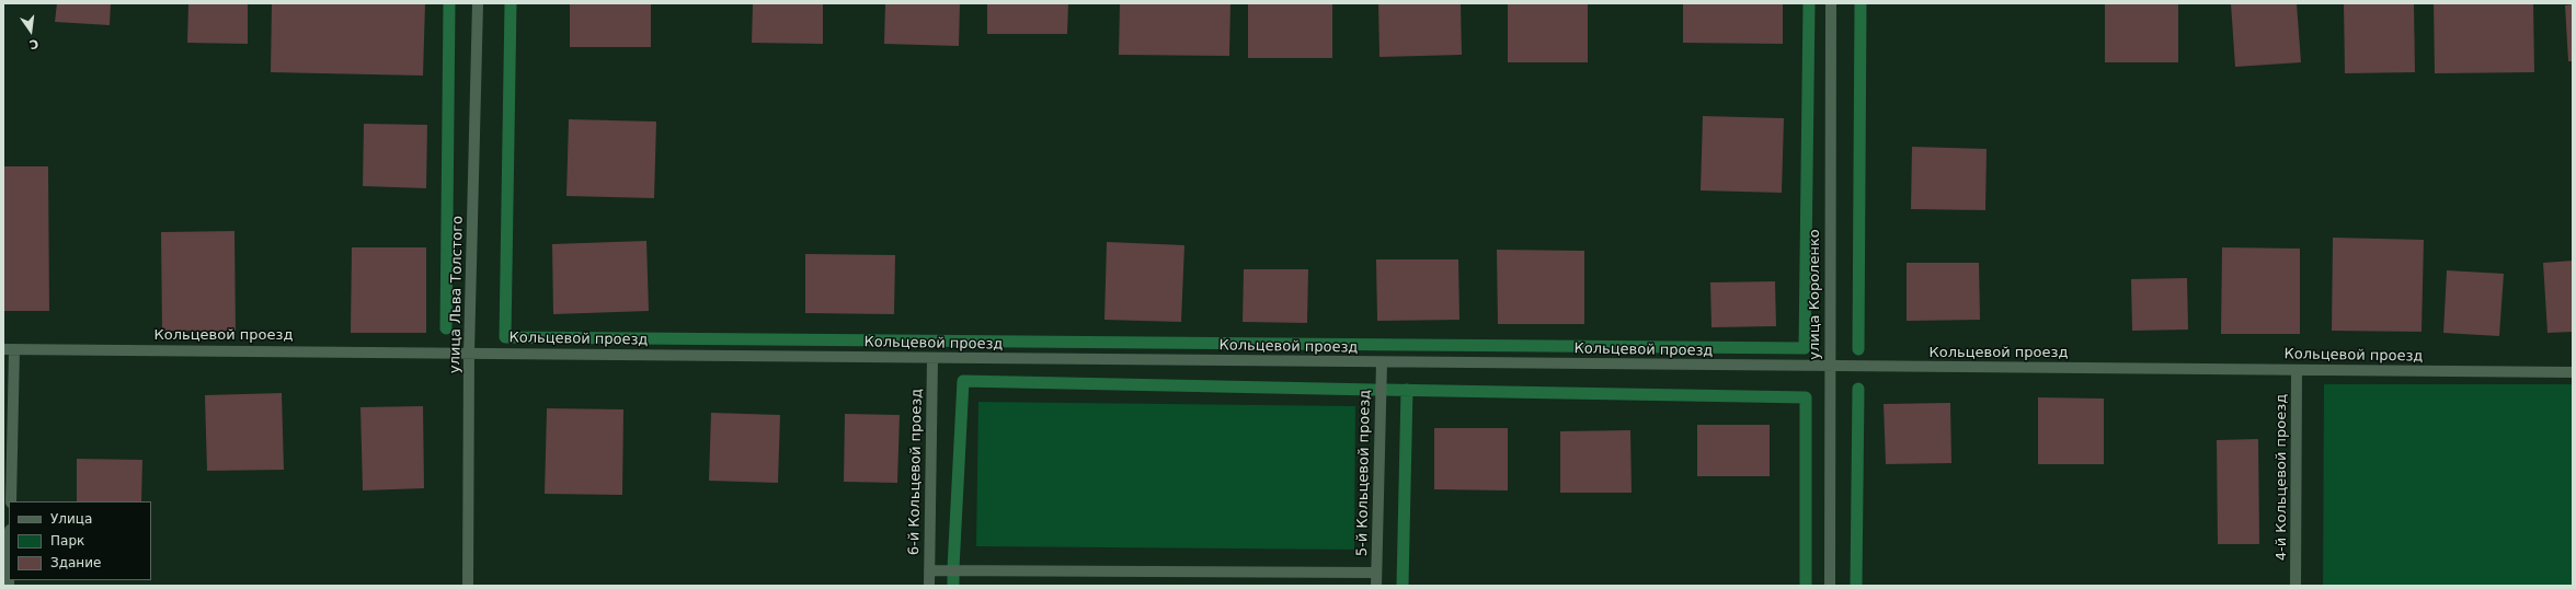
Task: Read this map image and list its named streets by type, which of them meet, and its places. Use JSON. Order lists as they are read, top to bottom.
{
  "streets": {
    "street": [
      "улица Льва Толстого",
      "улица Короленко",
      "Кольцевой проезд",
      "6-й Кольцевой проезд",
      "5-й Кольцевой проезд",
      "4-й Кольцевой проезд"
    ]
  },
  "crossings": [
    ["улица Льва Толстого", "Кольцевой проезд"],
    ["улица Короленко", "Кольцевой проезд"],
    ["Кольцевой проезд", "6-й Кольцевой проезд"],
    ["Кольцевой проезд", "5-й Кольцевой проезд"],
    ["Кольцевой проезд", "4-й Кольцевой проезд"]
  ],
  "legend": ["Улица", "Парк", "Здание"],
  "north": "bottom"
}
